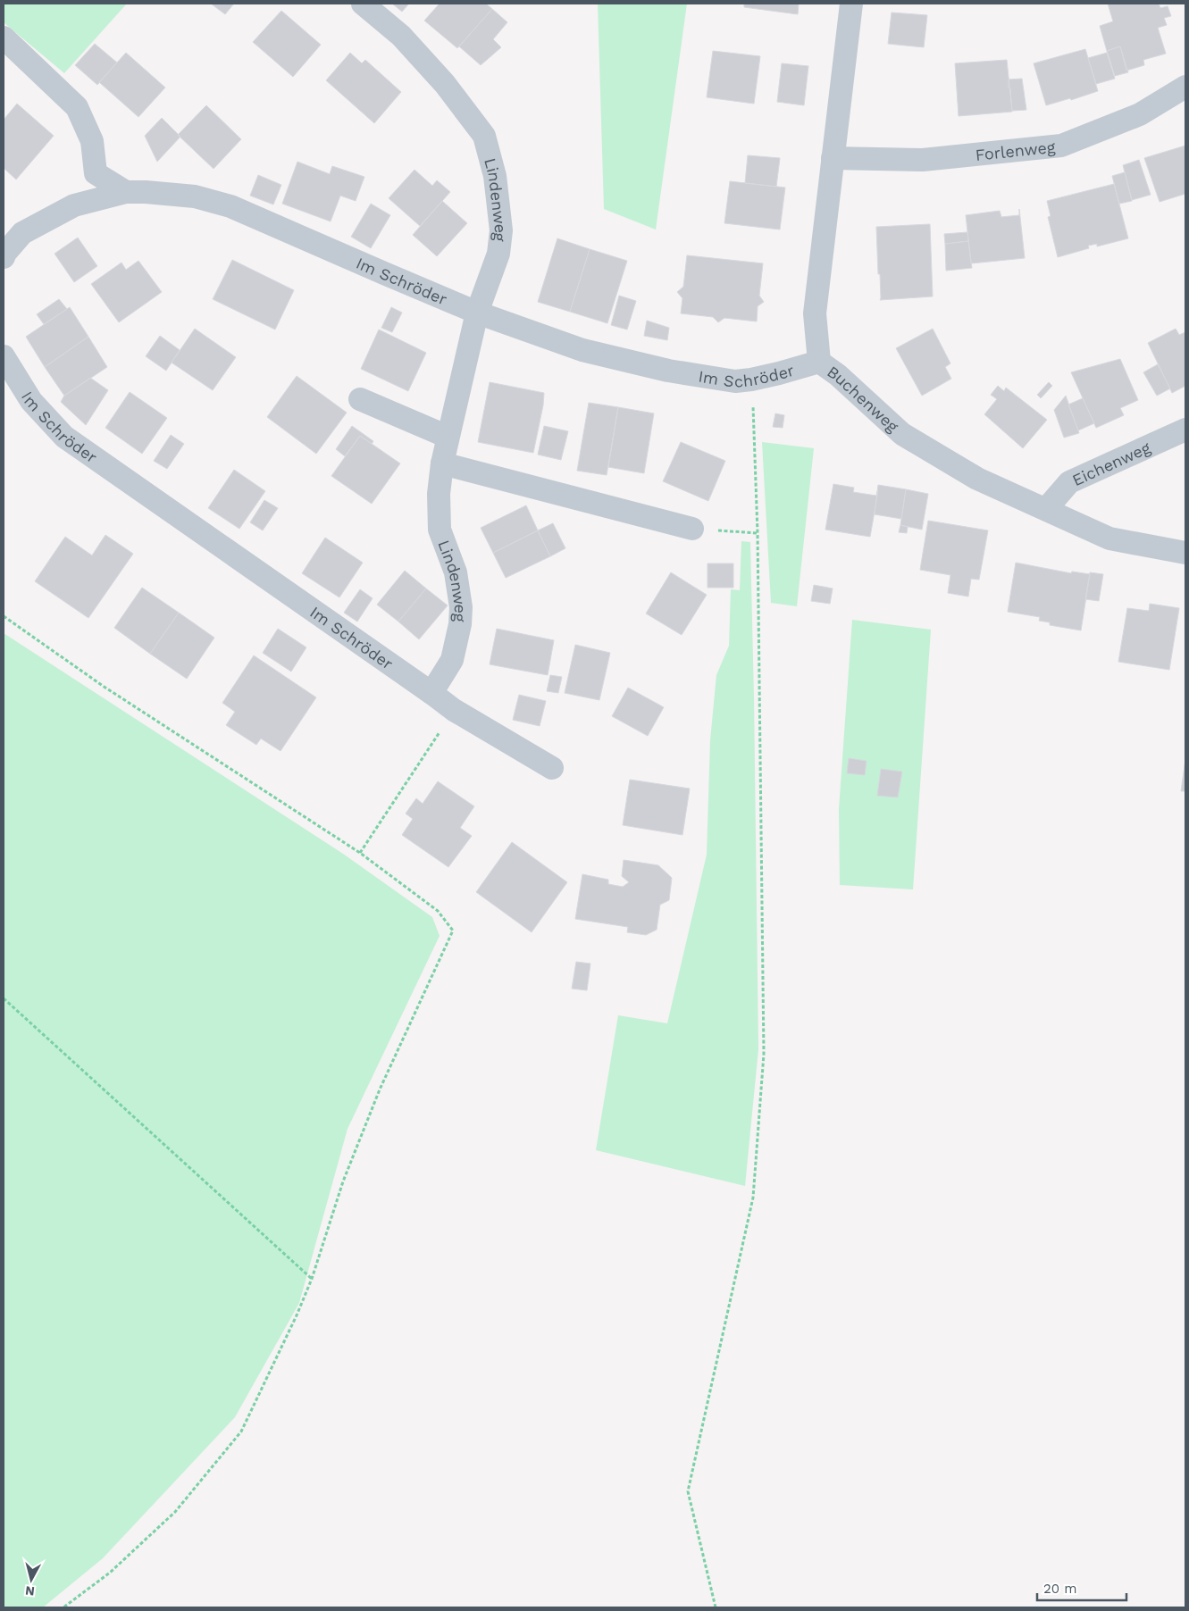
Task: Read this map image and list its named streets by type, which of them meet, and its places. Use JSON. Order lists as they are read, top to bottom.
{
  "streets": {
    "street": [
      "Forlenweg",
      "Lindenweg",
      "Im Schröder",
      "Buchenweg",
      "Eichenweg"
    ]
  },
  "crossings": [
    ["Forlenweg", "Buchenweg"],
    ["Lindenweg", "Im Schröder"],
    ["Im Schröder", "Buchenweg"],
    ["Buchenweg", "Eichenweg"]
  ],
  "scale_bar": "20 m",
  "north": "bottom"
}
